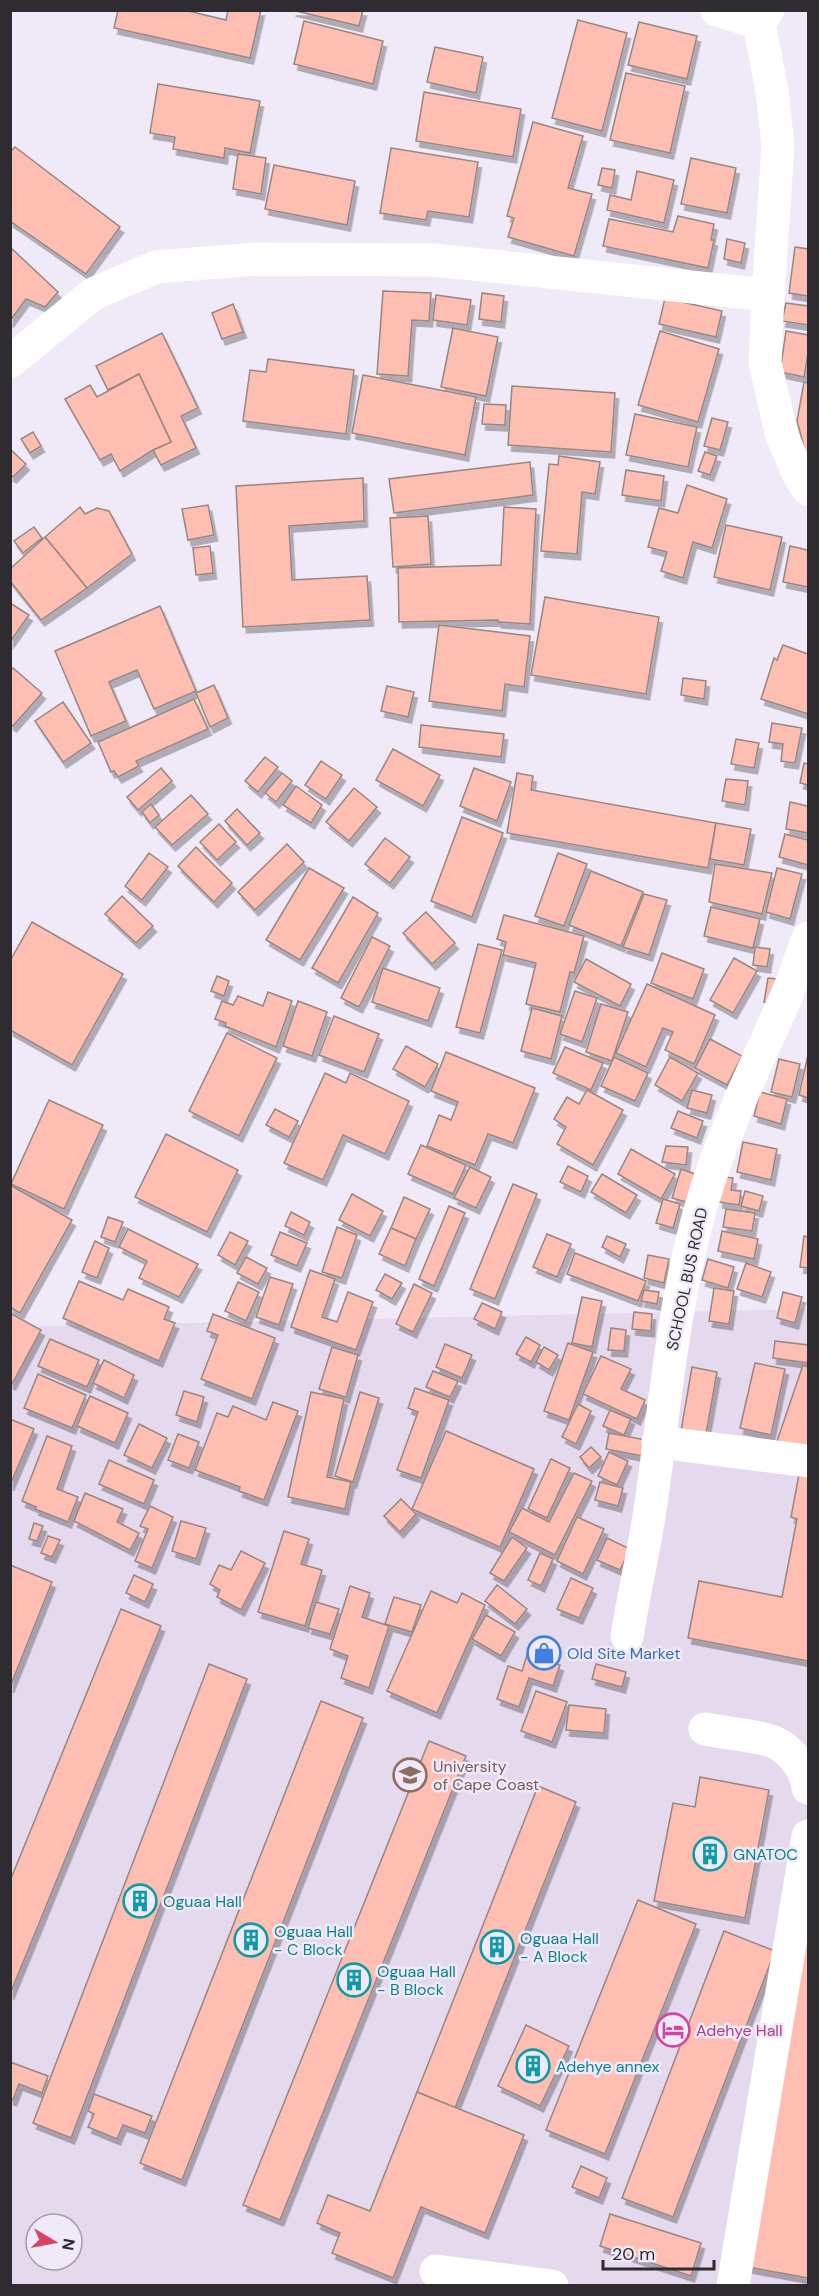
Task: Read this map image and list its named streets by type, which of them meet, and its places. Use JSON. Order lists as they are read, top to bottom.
{
  "streets": {
    "street": ["SCHOOL BUS ROAD"]
  },
  "places": {
    "shop": ["Old Site Market"],
    "school or university": ["University of Cape Coast"],
    "building": [
      "GNATOC",
      "Oguaa Hall",
      "Oguaa Hall - C Block",
      "Oguaa Hall - A Block",
      "Oguaa Hall - B Block",
      "Adehye annex"
    ],
    "hotel": ["Adehye Hall"]
  },
  "scale_bar": "20 m",
  "north": "right"
}
